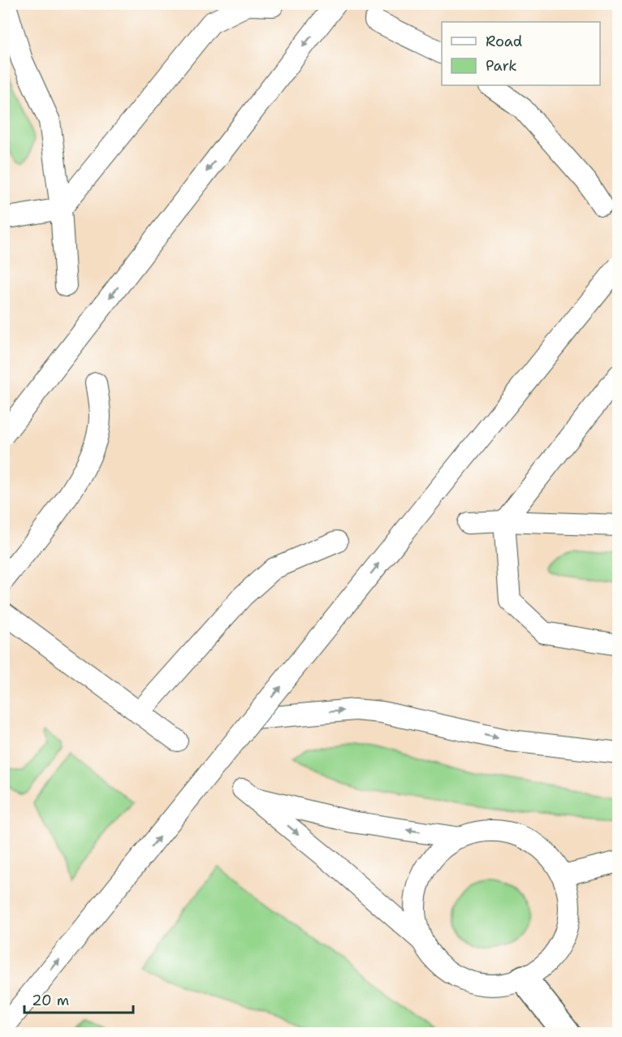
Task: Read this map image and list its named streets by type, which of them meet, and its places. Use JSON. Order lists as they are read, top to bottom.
{
  "legend": ["Road", "Park"],
  "scale_bar": "20 m"
}
